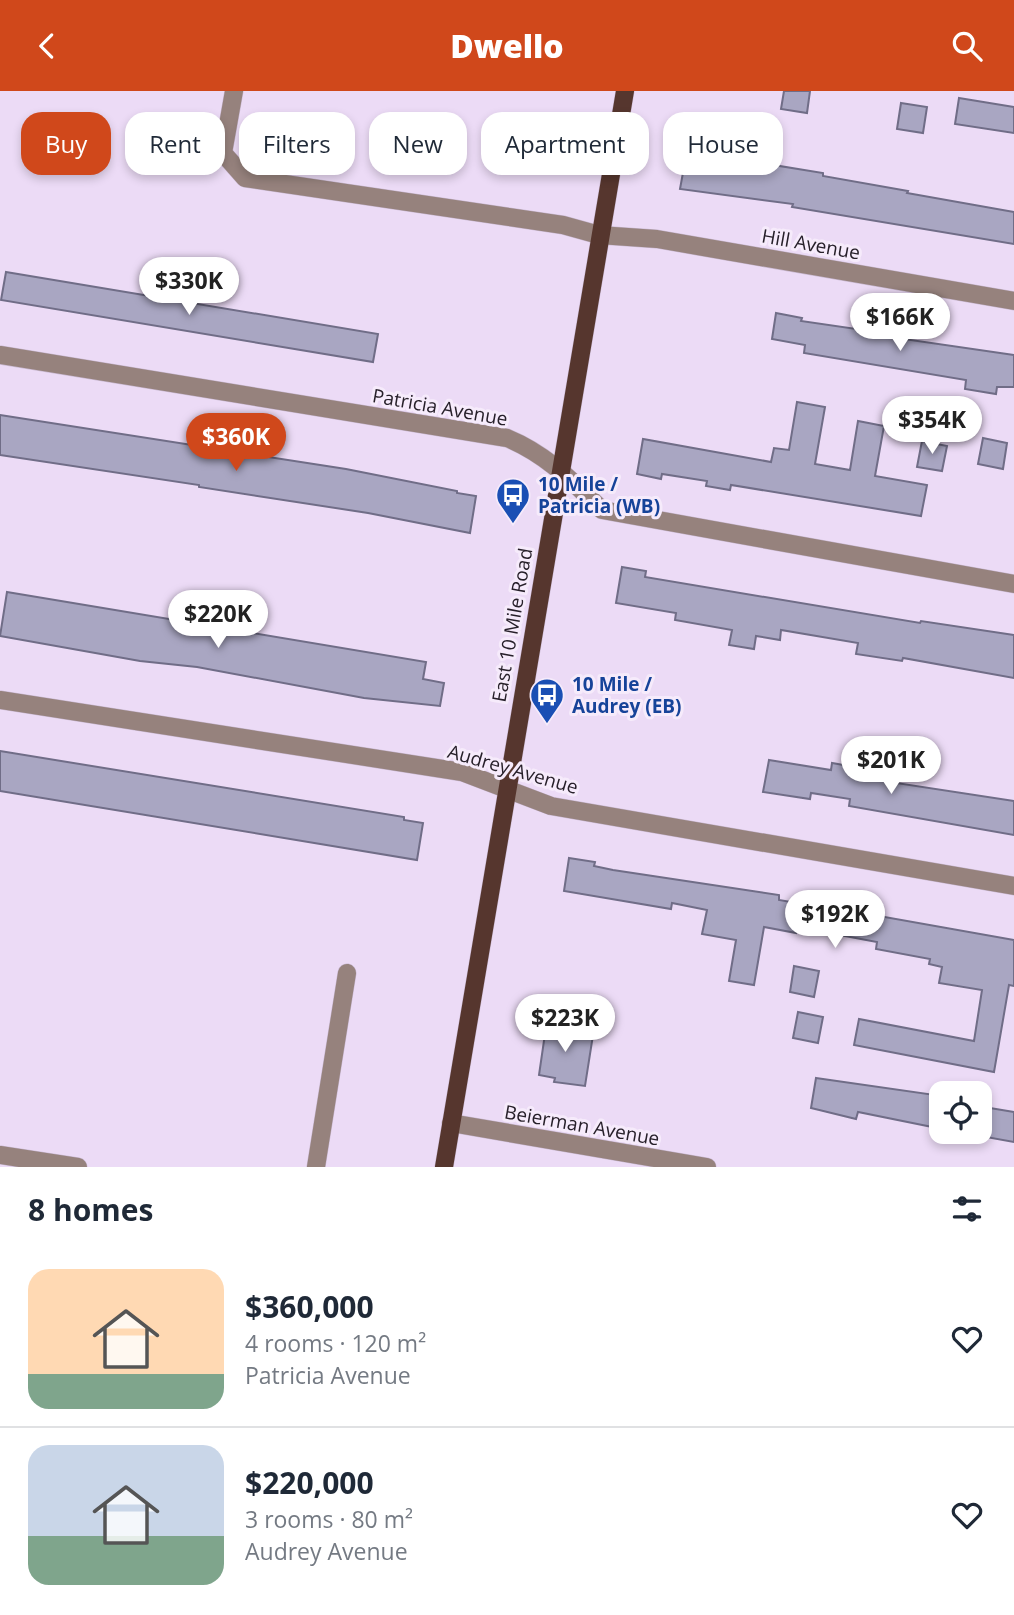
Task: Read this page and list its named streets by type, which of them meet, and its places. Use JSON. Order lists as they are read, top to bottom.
{
  "streets": {
    "main road": ["East 10 Mile Road"],
    "street": [
      "Hill Avenue",
      "Patricia Avenue",
      "Audrey Avenue",
      "Beierman Avenue"
    ]
  },
  "crossings": [
    ["Hill Avenue", "East 10 Mile Road"],
    ["Patricia Avenue", "East 10 Mile Road"],
    ["East 10 Mile Road", "Audrey Avenue"],
    ["East 10 Mile Road", "Beierman Avenue"]
  ],
  "places": {
    "bus stop": ["10 Mile / Patricia (WB)", "10 Mile / Audrey (EB)"]
  },
  "page": {
    "header": "Dwello",
    "chip": [
      "Buy",
      "Rent",
      "Filters",
      "New",
      "Apartment",
      "House"
    ],
    "price": [
      "$330K",
      "$166K",
      "$354K",
      "$360K",
      "$220K",
      "$201K",
      "$192K",
      "$223K"
    ],
    "heading": "8 homes",
    "list": [
      {
        "name": "$360,000",
        "note": "4 rooms · 120 m² · Patricia Avenue"
      },
      {
        "name": "$220,000",
        "note": "3 rooms · 80 m² · Audrey Avenue"
      }
    ]
  }
}
